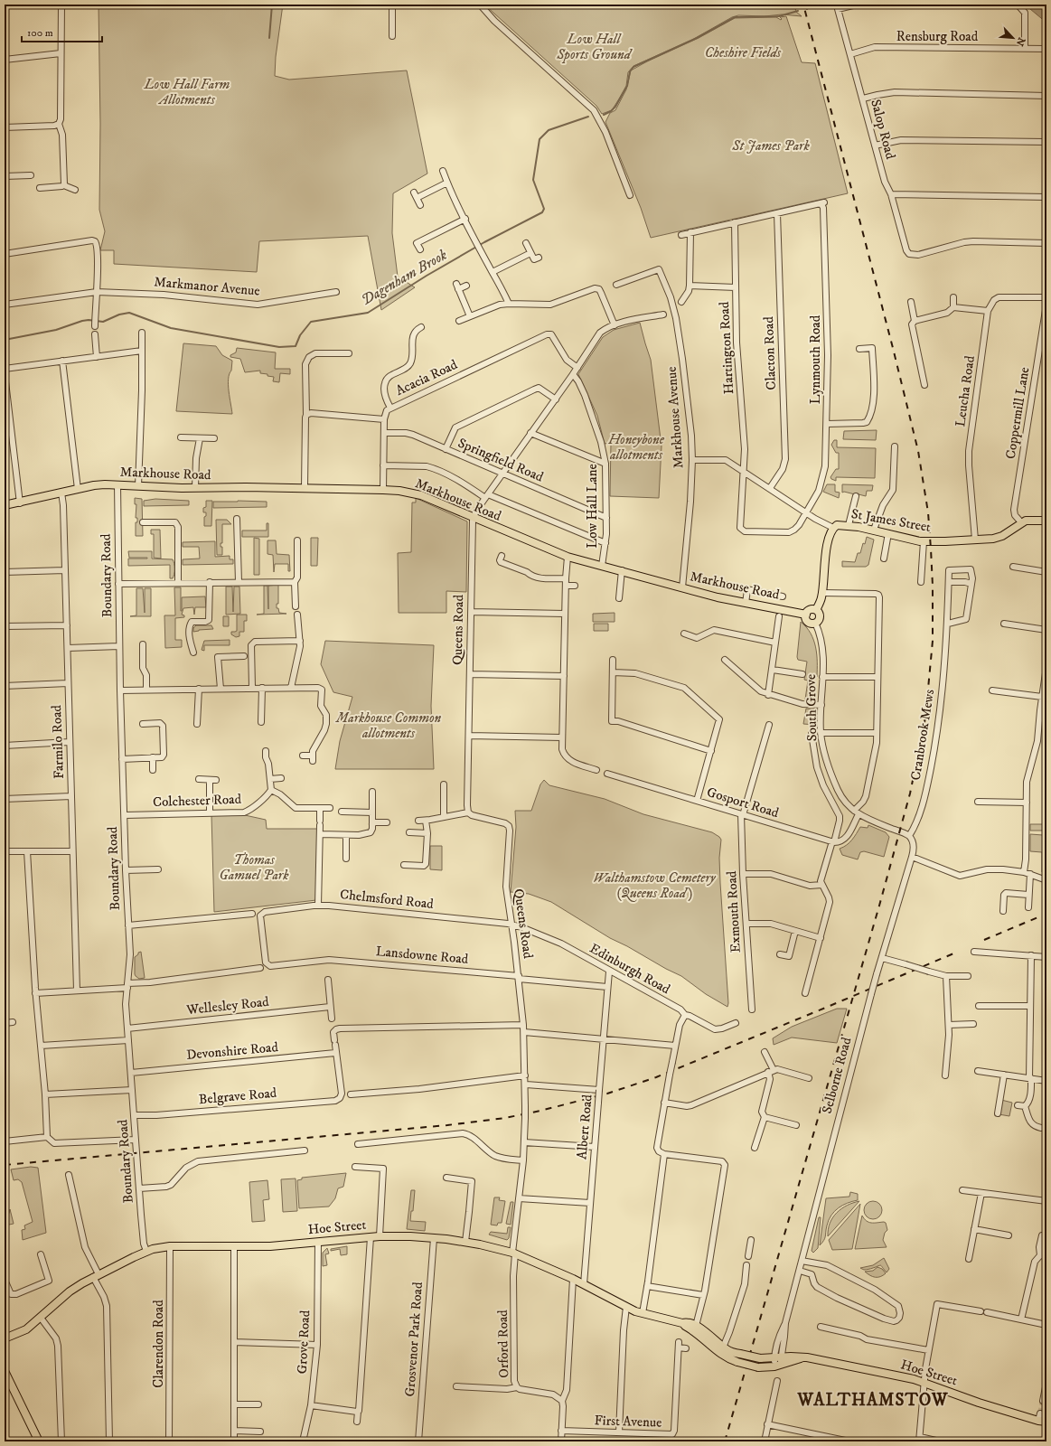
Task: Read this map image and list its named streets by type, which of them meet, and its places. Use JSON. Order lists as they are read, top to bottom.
{
  "streets": {
    "main road": ["Markhouse Road", "St James Street", "Hoe Street"],
    "street": [
      "Rensburg Road",
      "Salop Road",
      "Markmanor Avenue",
      "Hartington Road",
      "Clacton Road",
      "Lynmouth Road",
      "Acacia Road",
      "Leucha Road",
      "Coppermill Lane",
      "Markhouse Avenue",
      "Springfield Road",
      "Low Hall Lane",
      "Boundary Road",
      "Queens Road",
      "South Grove",
      "Cranbrook Mews",
      "Farmilo Road",
      "Colchester Road",
      "Gosport Road",
      "Chelmsford Road",
      "Exmouth Road",
      "Lansdowne Road",
      "Edinburgh Road",
      "Wellesley Road",
      "Devonshire Road",
      "Selborne Road",
      "Belgrave Road",
      "Albert Road",
      "Grosvenor Park Road",
      "Grove Road",
      "Clarendon Road",
      "Orford Road",
      "First Avenue"
    ]
  },
  "crossings": [
    ["Rensburg Road", "Salop Road"],
    ["Hartington Road", "Lynmouth Road"],
    ["Clacton Road", "Lynmouth Road"],
    ["Acacia Road", "Springfield Road"],
    ["Acacia Road", "Markhouse Road"],
    ["Leucha Road", "St James Street"],
    ["Coppermill Lane", "St James Street"],
    ["Markhouse Avenue", "Markhouse Road"],
    ["Springfield Road", "Low Hall Lane"],
    ["Markhouse Road", "Low Hall Lane"],
    ["Markhouse Road", "St James Street"],
    ["Markhouse Road", "Boundary Road"],
    ["Markhouse Road", "Queens Road"],
    ["Markhouse Road", "South Grove"],
    ["Markhouse Road", "Farmilo Road"],
    ["St James Street", "South Grove"],
    ["Boundary Road", "Colchester Road"],
    ["Boundary Road", "Wellesley Road"],
    ["Boundary Road", "Devonshire Road"],
    ["Boundary Road", "Belgrave Road"],
    ["Boundary Road", "Hoe Street"],
    ["Queens Road", "Chelmsford Road"],
    ["Queens Road", "Lansdowne Road"],
    ["Queens Road", "Edinburgh Road"],
    ["Queens Road", "Hoe Street"],
    ["Queens Road", "Orford Road"],
    ["South Grove", "Cranbrook Mews"],
    ["South Grove", "Selborne Road"],
    ["Cranbrook Mews", "Selborne Road"],
    ["Gosport Road", "Exmouth Road"],
    ["Chelmsford Road", "Lansdowne Road"],
    ["Chelmsford Road", "Edinburgh Road"],
    ["Lansdowne Road", "Albert Road"],
    ["Edinburgh Road", "Albert Road"],
    ["Devonshire Road", "Belgrave Road"],
    ["Selborne Road", "Hoe Street"],
    ["Albert Road", "Hoe Street"],
    ["Hoe Street", "Grosvenor Park Road"],
    ["Hoe Street", "Grove Road"],
    ["Hoe Street", "Clarendon Road"],
    ["Hoe Street", "Orford Road"]
  ],
  "districts": ["WALTHAMSTOW"],
  "water": ["Dagenham Brook"],
  "parks": [
    "Low Hall Sports Ground",
    "Cheshire Fields",
    "Low Hall Farm Allotments",
    "St James Park",
    "Honeybone allotments",
    "Markhouse Common allotments",
    "Thomas Gamuel Park",
    "Walthamstow Cemetery (Queens Road)"
  ],
  "scale_bar": "100 m",
  "north": "bottom right"
}
